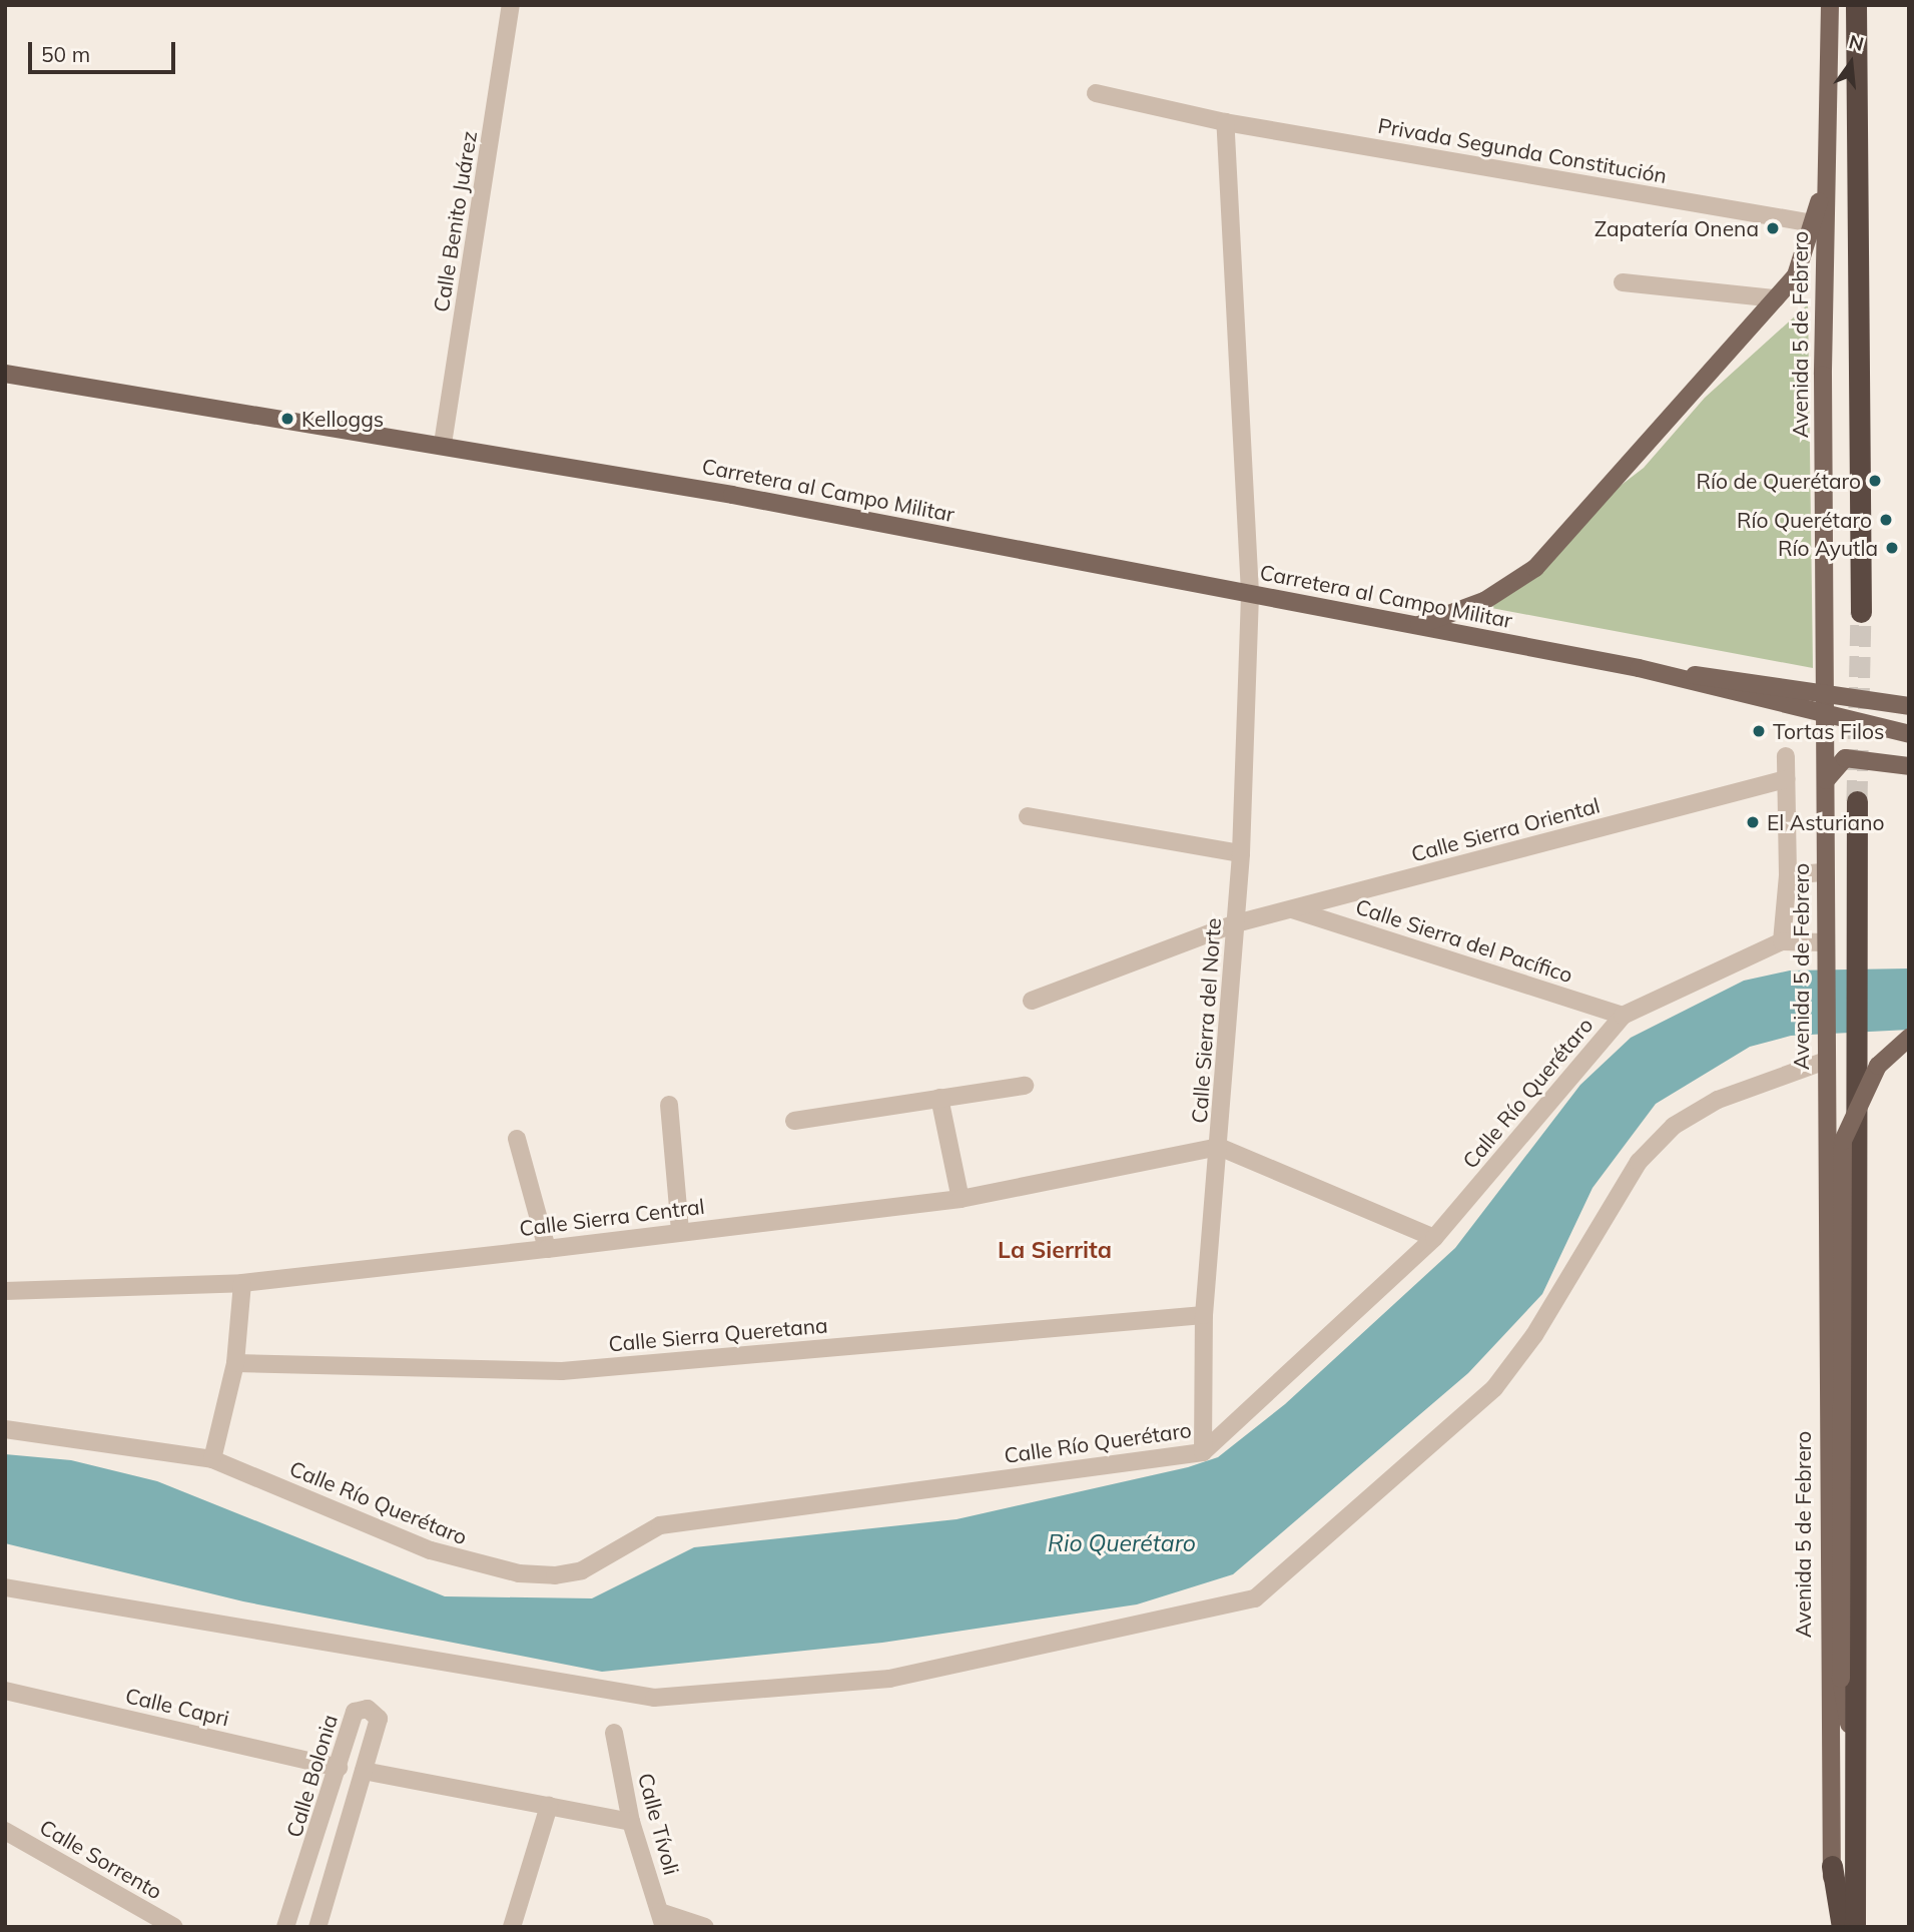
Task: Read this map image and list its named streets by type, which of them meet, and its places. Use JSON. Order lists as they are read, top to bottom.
{
  "streets": {
    "main road": ["Avenida 5 de Febrero", "Carretera al Campo Militar"],
    "street": [
      "Privada Segunda Constitución",
      "Calle Benito Juárez",
      "Calle Sierra Oriental",
      "Calle Sierra del Pacífico",
      "Calle Sierra del Norte",
      "Calle Río Querétaro",
      "Calle Sierra Central",
      "Calle Sierra Queretana",
      "Calle Capri",
      "Calle Bolonia",
      "Calle Tívoli",
      "Calle Sorrento"
    ]
  },
  "crossings": [
    ["Calle Benito Juárez", "Carretera al Campo Militar"],
    ["Avenida 5 de Febrero", "Carretera al Campo Militar"],
    ["Avenida 5 de Febrero", "Calle Río Querétaro"],
    ["Carretera al Campo Militar", "Calle Sierra del Norte"],
    ["Calle Sierra Oriental", "Calle Sierra del Pacífico"],
    ["Calle Sierra Oriental", "Calle Sierra del Norte"],
    ["Calle Sierra del Pacífico", "Calle Río Querétaro"],
    ["Calle Sierra del Norte", "Calle Río Querétaro"],
    ["Calle Sierra del Norte", "Calle Sierra Central"],
    ["Calle Sierra del Norte", "Calle Sierra Queretana"],
    ["Calle Capri", "Calle Bolonia"]
  ],
  "districts": ["La Sierrita"],
  "water": ["Rio Querétaro"],
  "places": [
    "Zapatería Onena",
    "Kelloggs",
    "Río de Querétaro",
    "Río Querétaro",
    "Río Ayutla",
    "Tortas Filos",
    "El Asturiano"
  ],
  "scale_bar": "50 m",
  "north": "top"
}
